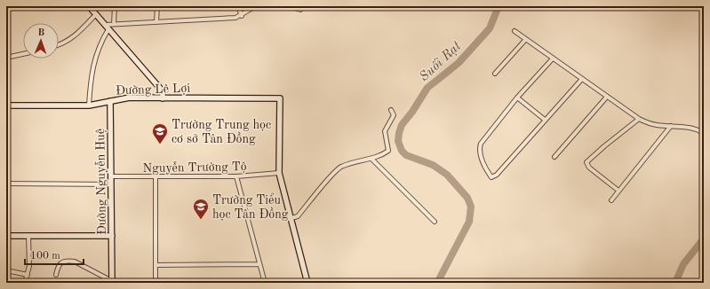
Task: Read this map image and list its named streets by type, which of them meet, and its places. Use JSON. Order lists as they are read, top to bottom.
{
  "streets": {
    "street": ["Đường Lê Lợi", "Nguyễn Trường Tộ", "Đường Nguyễn Huệ"]
  },
  "crossings": [
    ["Đường Lê Lợi", "Nguyễn Trường Tộ"],
    ["Đường Lê Lợi", "Đường Nguyễn Huệ"],
    ["Nguyễn Trường Tộ", "Đường Nguyễn Huệ"]
  ],
  "water": ["Suối Rạt"],
  "places": {
    "school or university": ["Trường Trung học cơ sở Tân Đồng", "Trường Tiểu học Tân Đồng"]
  },
  "scale_bar": "100 m",
  "north": "top"
}
